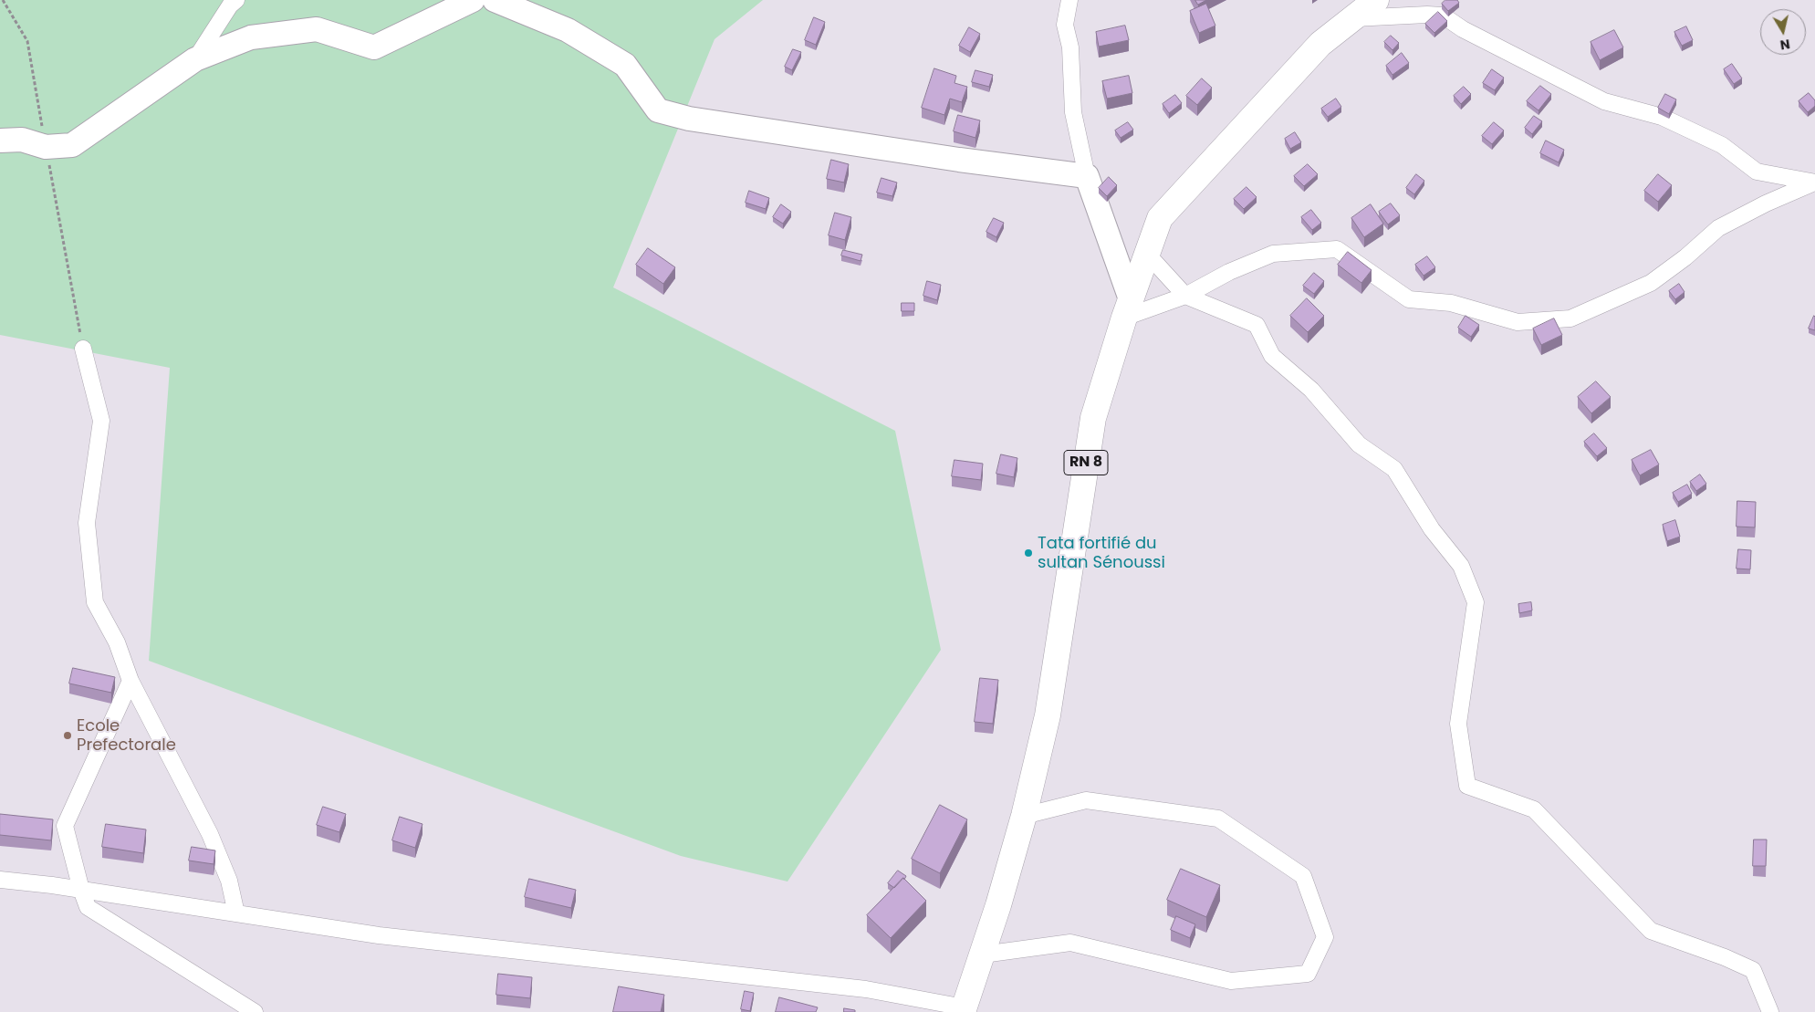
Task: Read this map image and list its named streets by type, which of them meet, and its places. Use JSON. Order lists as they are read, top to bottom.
{
  "streets": {
    "main road": ["RN 8"]
  },
  "places": ["Tata fortifié du sultan Sénoussi", "Ecole Prefectorale"],
  "north": "bottom"
}
